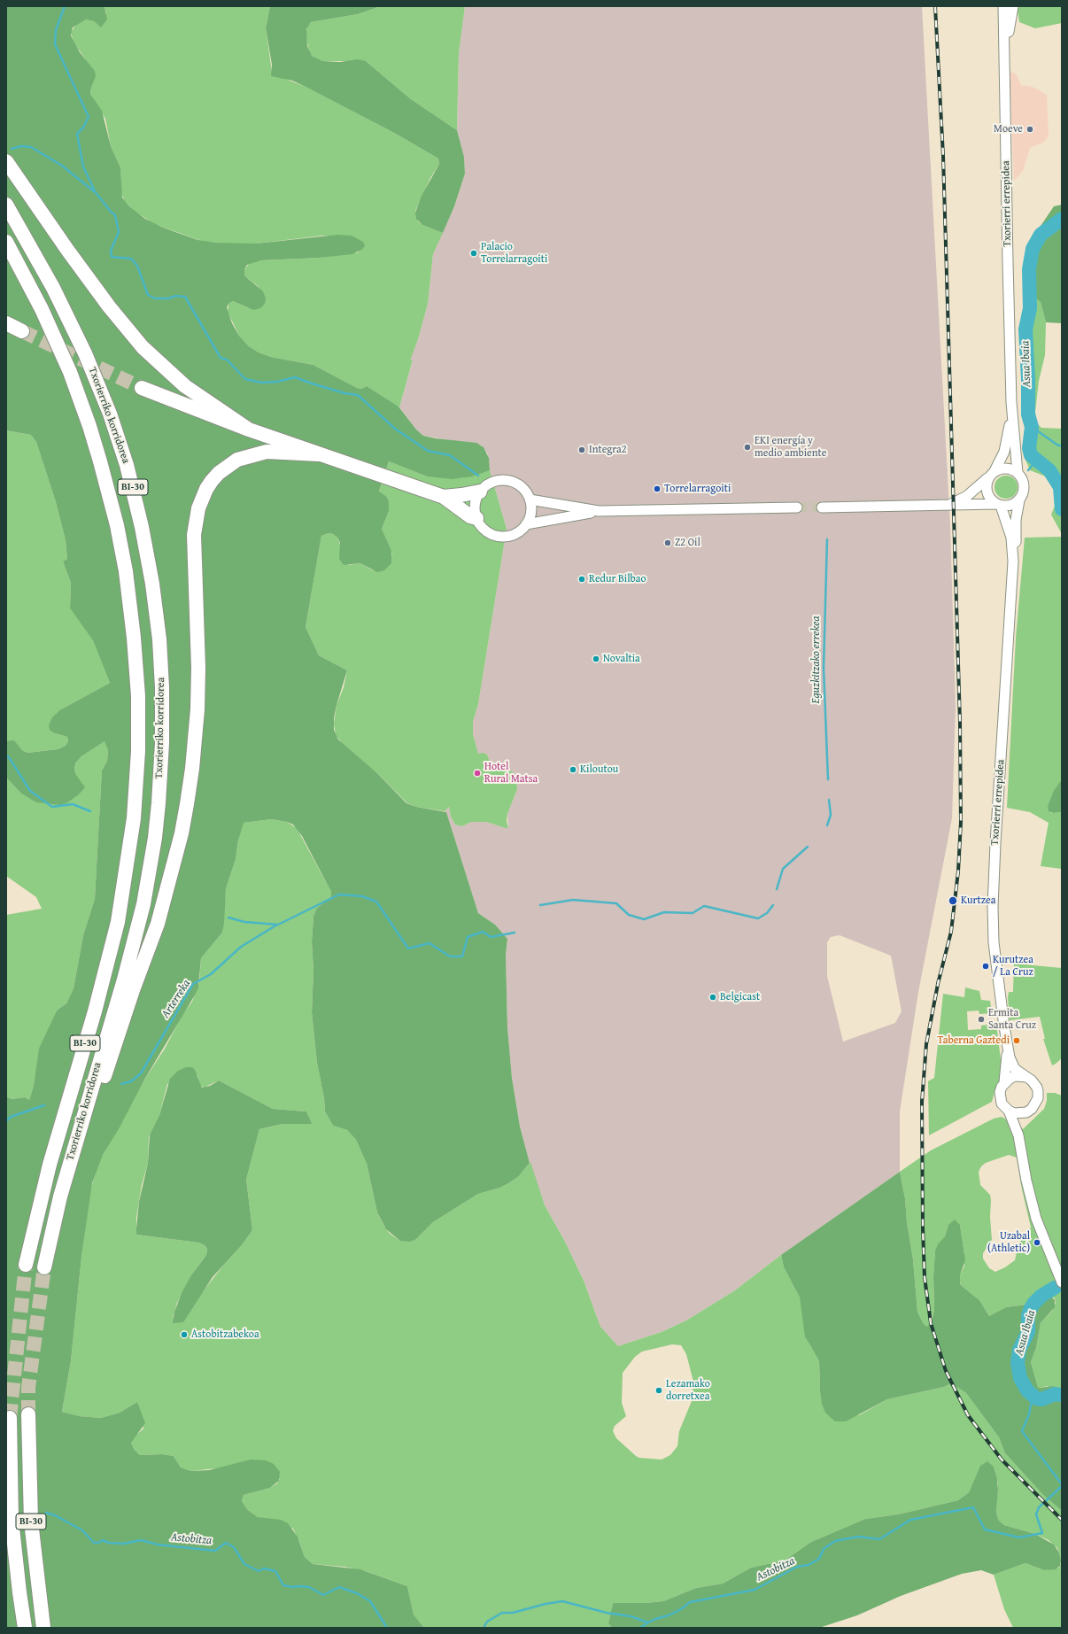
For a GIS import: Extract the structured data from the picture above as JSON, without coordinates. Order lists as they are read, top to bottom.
{
  "streets": {
    "highway": ["Txorierriko korridorea", "BI-30"],
    "street": ["Txorierri errepidea"]
  },
  "water": [
    "Asua Ibaia",
    "Eguzkitzako errekea",
    "Arterreka",
    "Astobitza"
  ],
  "places": [
    "Moeve",
    "Palacio Torrelarragoiti",
    "EKI energía y medio ambiente",
    "Integra2",
    "Torrelarragoiti",
    "Z2 Oil",
    "Redur Bilbao",
    "Novaltia",
    "Kiloutou",
    "Hotel Rural Matsa",
    "Kurtzea",
    "Kurutzea / La Cruz",
    "Belgicast",
    "Ermita Santa Cruz",
    "Taberna Gaztedi",
    "Uzabal (Athletic)",
    "Astobitzabekoa",
    "Lezamako dorretxea"
  ]
}
